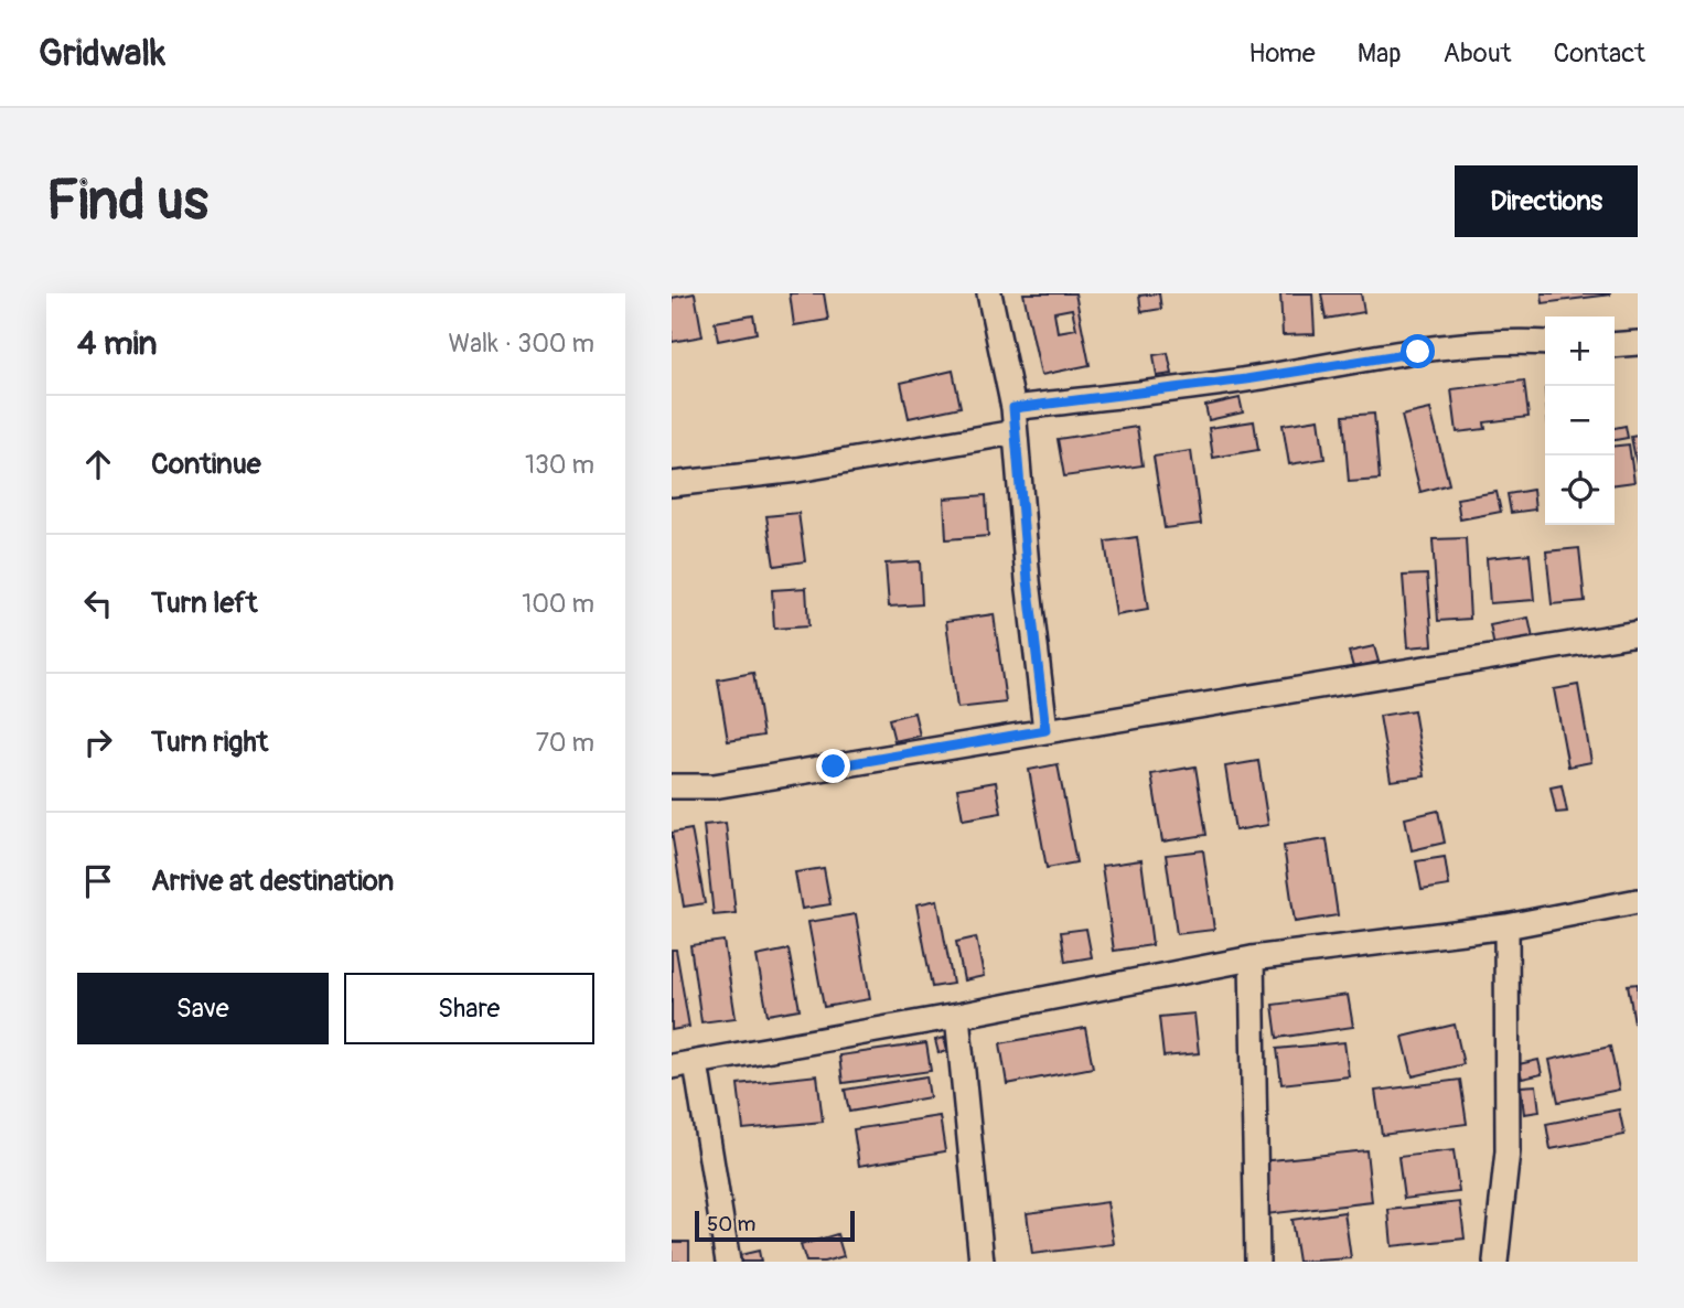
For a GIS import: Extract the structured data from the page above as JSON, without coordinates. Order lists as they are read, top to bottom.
{
  "scale_bar": "50 m",
  "page": {
    "header": "Gridwalk",
    "nav": [
      "Home",
      "Map",
      "About",
      "Contact"
    ],
    "buttons": [
      "Directions",
      ["Save", "Share"]
    ],
    "title": "Find us",
    "heading": ["4 min", "Walk · 300 m"],
    "map_buttons": ["+", "−"],
    "list": [
      ["Continue", "130 m"],
      ["Turn left", "100 m"],
      ["Turn right", "70 m"],
      "Arrive at destination"
    ],
    "scale": "50 m"
  }
}
